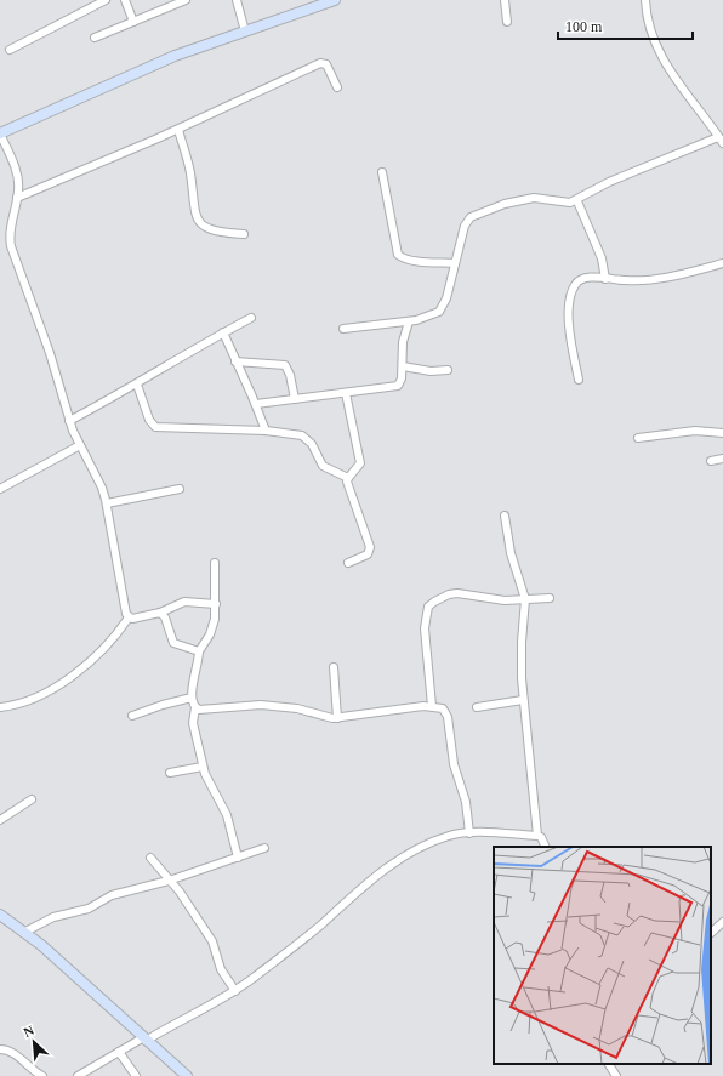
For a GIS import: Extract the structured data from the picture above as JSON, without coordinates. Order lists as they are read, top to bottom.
{
  "scale_bar": "100 m",
  "north": "top left"
}
